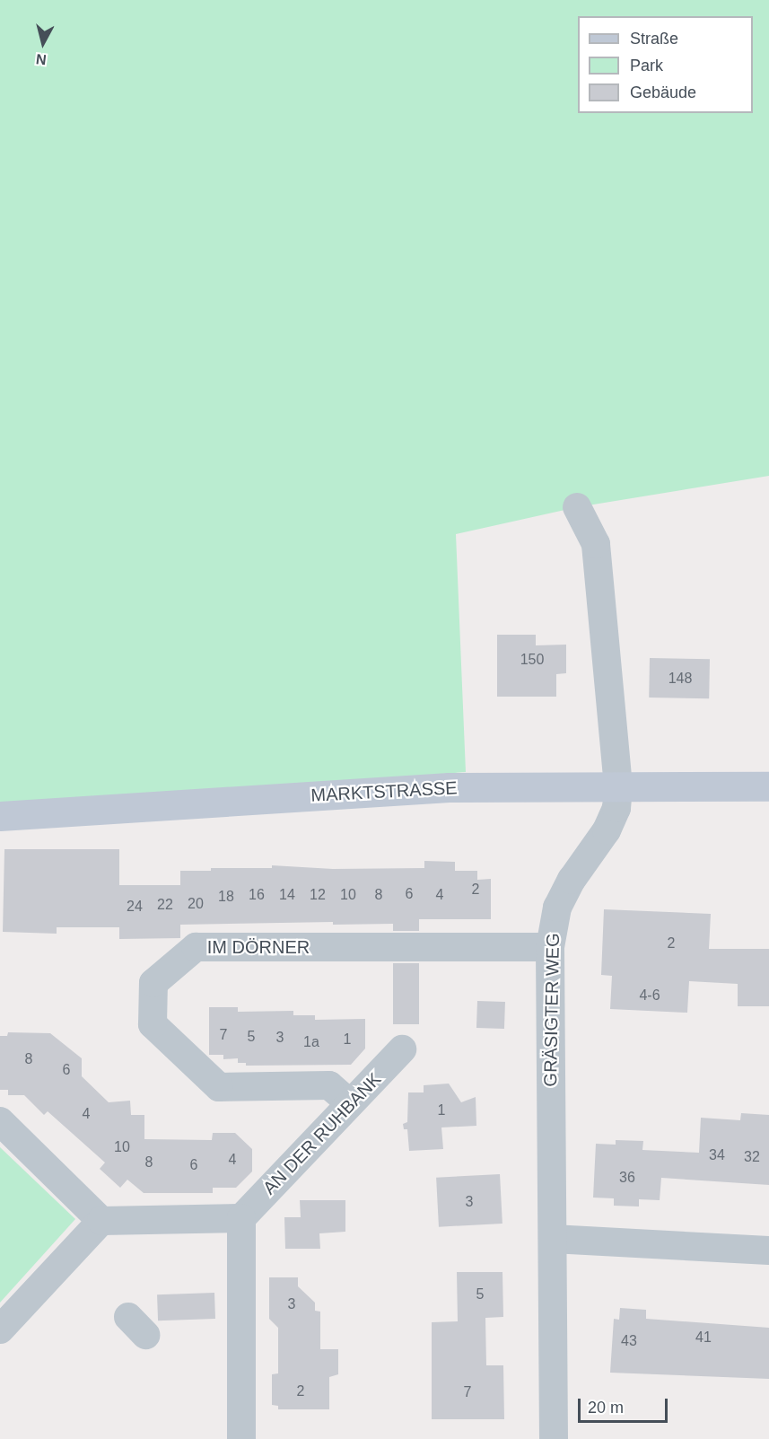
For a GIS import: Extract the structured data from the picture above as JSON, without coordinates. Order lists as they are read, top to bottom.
{
  "streets": {
    "street": [
      "MARKTSTRASSE",
      "IM DÖRNER",
      "GRÄSIGTER WEG",
      "AN DER RUHBANK"
    ]
  },
  "crossings": [
    ["MARKTSTRASSE", "GRÄSIGTER WEG"],
    ["IM DÖRNER", "GRÄSIGTER WEG"],
    ["IM DÖRNER", "AN DER RUHBANK"]
  ],
  "house_numbers": [
    "150",
    "148",
    "2",
    "6",
    "16",
    "14",
    "12",
    "10",
    "8",
    "4",
    "18",
    "20",
    "22",
    "24",
    "2",
    "4-6",
    "7",
    "5",
    "3",
    "1",
    "1a",
    "8",
    "6",
    "1",
    "4",
    "10",
    "34",
    "32",
    "4",
    "8",
    "6",
    "36",
    "3",
    "5",
    "3",
    "41",
    "43",
    "2",
    "7"
  ],
  "legend": ["Straße", "Park", "Gebäude"],
  "scale_bar": "20 m",
  "north": "bottom"
}
